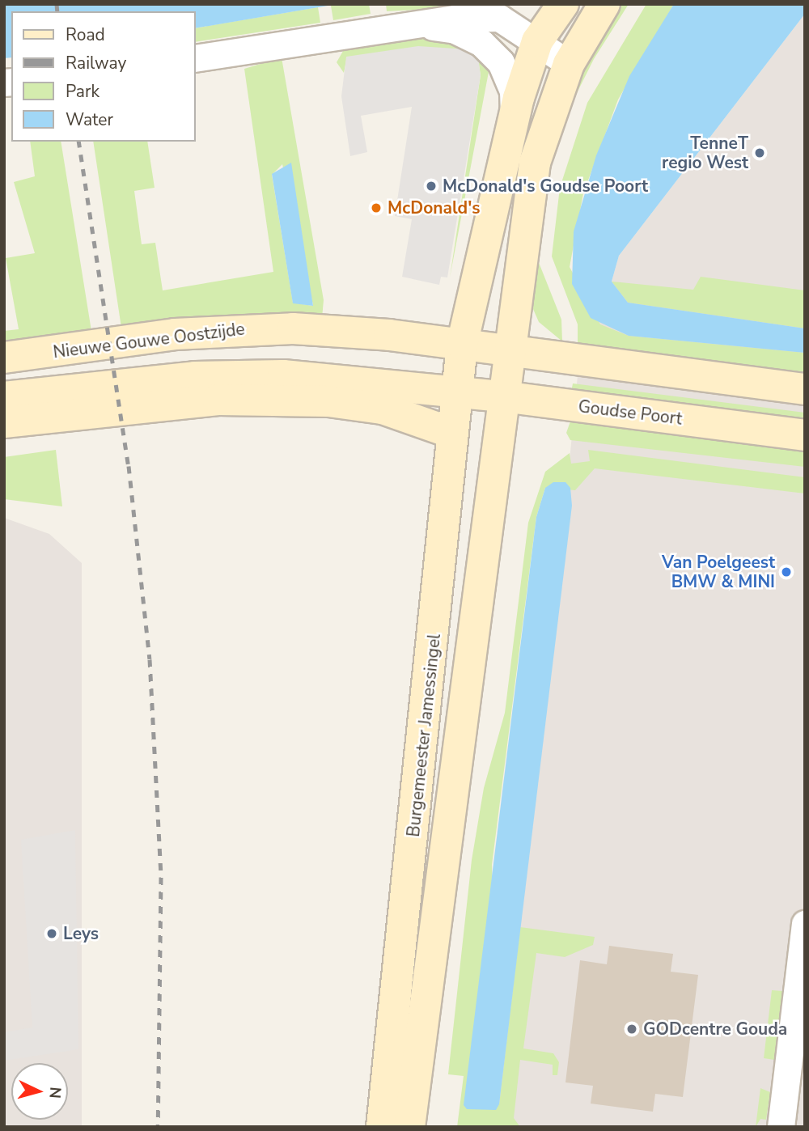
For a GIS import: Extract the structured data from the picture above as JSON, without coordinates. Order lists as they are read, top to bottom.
{
  "streets": {
    "main road": ["Nieuwe Gouwe Oostzijde", "Goudse Poort", "Burgemeester Jamessingel"]
  },
  "crossings": [
    ["Nieuwe Gouwe Oostzijde", "Burgemeester Jamessingel"],
    ["Goudse Poort", "Burgemeester Jamessingel"]
  ],
  "places": [
    "TenneT regio West",
    "McDonald's Goudse Poort",
    "McDonald's",
    "Van Poelgeest BMW & MINI",
    "Leys",
    "GODcentre Gouda"
  ],
  "legend": [
    "Road",
    "Railway",
    "Park",
    "Water"
  ],
  "north": "right"
}
